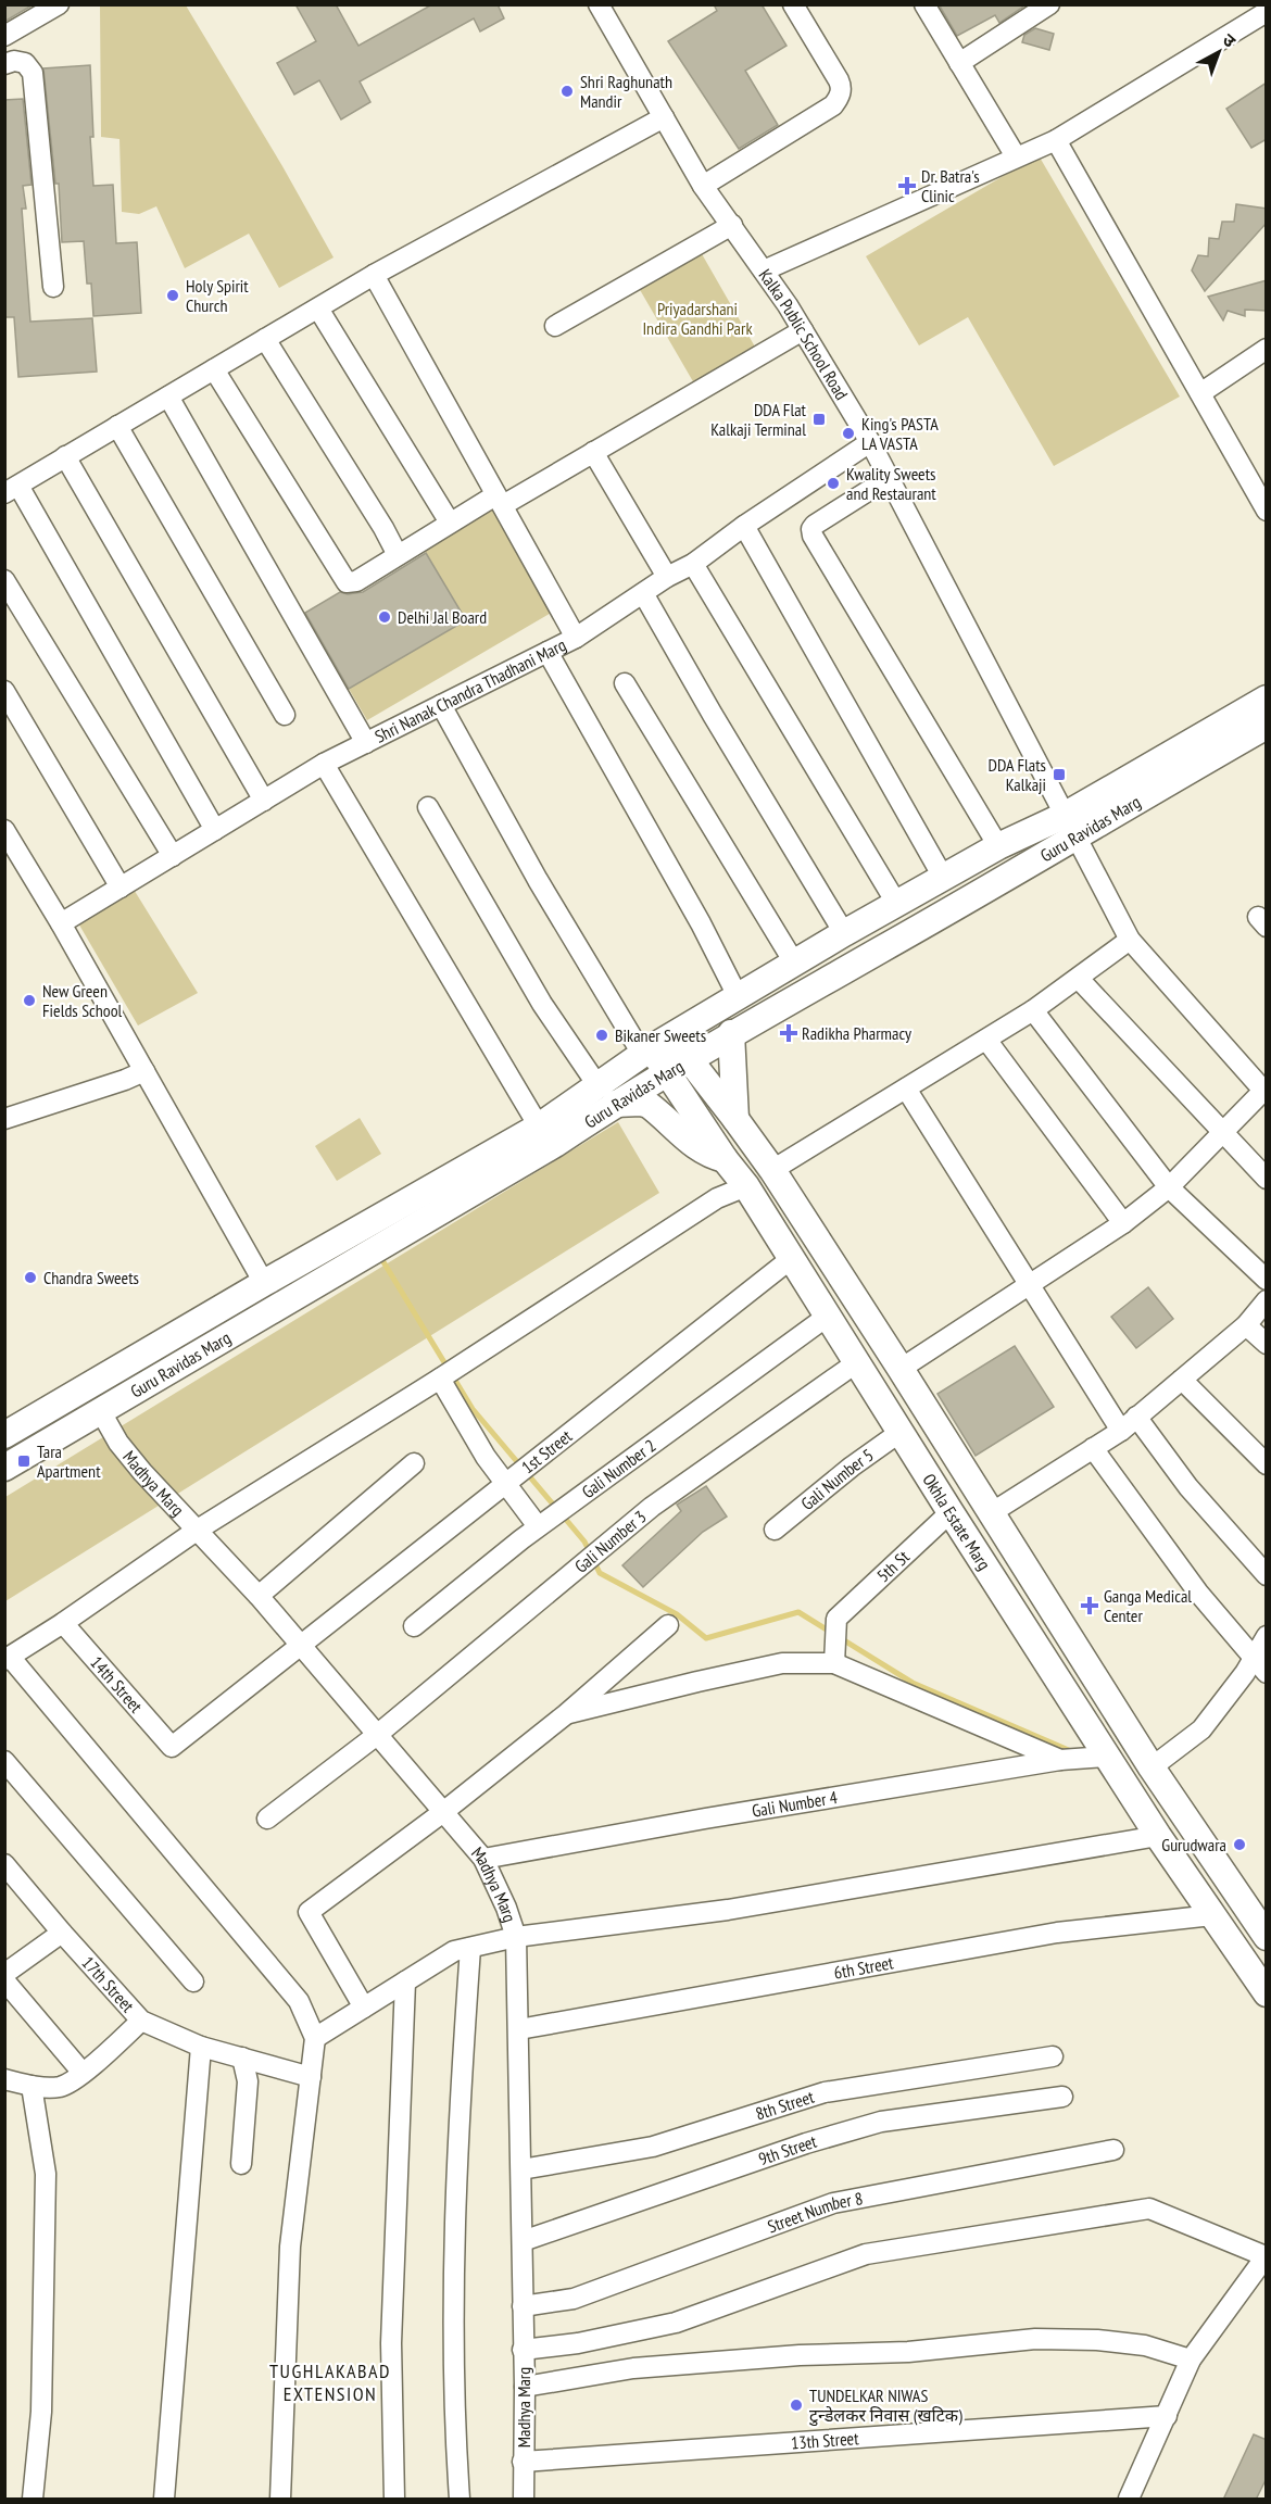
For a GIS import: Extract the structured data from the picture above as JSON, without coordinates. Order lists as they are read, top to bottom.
{
  "streets": {
    "main road": ["Guru Ravidas Marg", "Okhla Estate Marg"],
    "street": [
      "Kalka Public School Road",
      "Shri Nanak Chandra Thadhani Marg",
      "1st Street",
      "Gali Number 2",
      "Gali Number 5",
      "Madhya Marg",
      "Gali Number 3",
      "5th St",
      "14th Street",
      "Gali Number 4",
      "6th Street",
      "17th Street",
      "8th Street",
      "9th Street",
      "Street Number 8",
      "13th Street"
    ]
  },
  "crossings": [
    ["Kalka Public School Road", "Shri Nanak Chandra Thadhani Marg"],
    ["Kalka Public School Road", "Guru Ravidas Marg"],
    ["Guru Ravidas Marg", "Madhya Marg"],
    ["Guru Ravidas Marg", "Okhla Estate Marg"],
    ["1st Street", "Madhya Marg"],
    ["1st Street", "Okhla Estate Marg"],
    ["1st Street", "14th Street"],
    ["Gali Number 2", "Okhla Estate Marg"],
    ["Gali Number 5", "Okhla Estate Marg"],
    ["Madhya Marg", "Gali Number 3"],
    ["Madhya Marg", "Gali Number 4"],
    ["Madhya Marg", "6th Street"],
    ["Madhya Marg", "8th Street"],
    ["Madhya Marg", "9th Street"],
    ["Madhya Marg", "Street Number 8"],
    ["Madhya Marg", "13th Street"],
    ["Okhla Estate Marg", "Gali Number 3"],
    ["Okhla Estate Marg", "5th St"],
    ["Okhla Estate Marg", "Gali Number 4"],
    ["Okhla Estate Marg", "6th Street"]
  ],
  "districts": ["TUGHLAKABAD EXTENSION"],
  "parks": ["Priyadarshani Indira Gandhi Park"],
  "places": {
    "other": [
      "Shri Raghunath Mandir",
      "Holy Spirit Church",
      "King's PASTA LA VASTA",
      "Kwality Sweets and Restaurant",
      "Delhi Jal Board",
      "New Green Fields School",
      "Bikaner Sweets",
      "Chandra Sweets",
      "Gurudwara",
      "TUNDELKAR NIWAS टुन्डेलकर निवास (खटिक)"
    ],
    "health": ["Dr. Batra's Clinic", "Radikha Pharmacy", "Ganga Medical Center"],
    "transit": ["DDA Flat Kalkaji Terminal", "DDA Flats Kalkaji", "Tara Apartment"]
  },
  "north": "top right"
}
